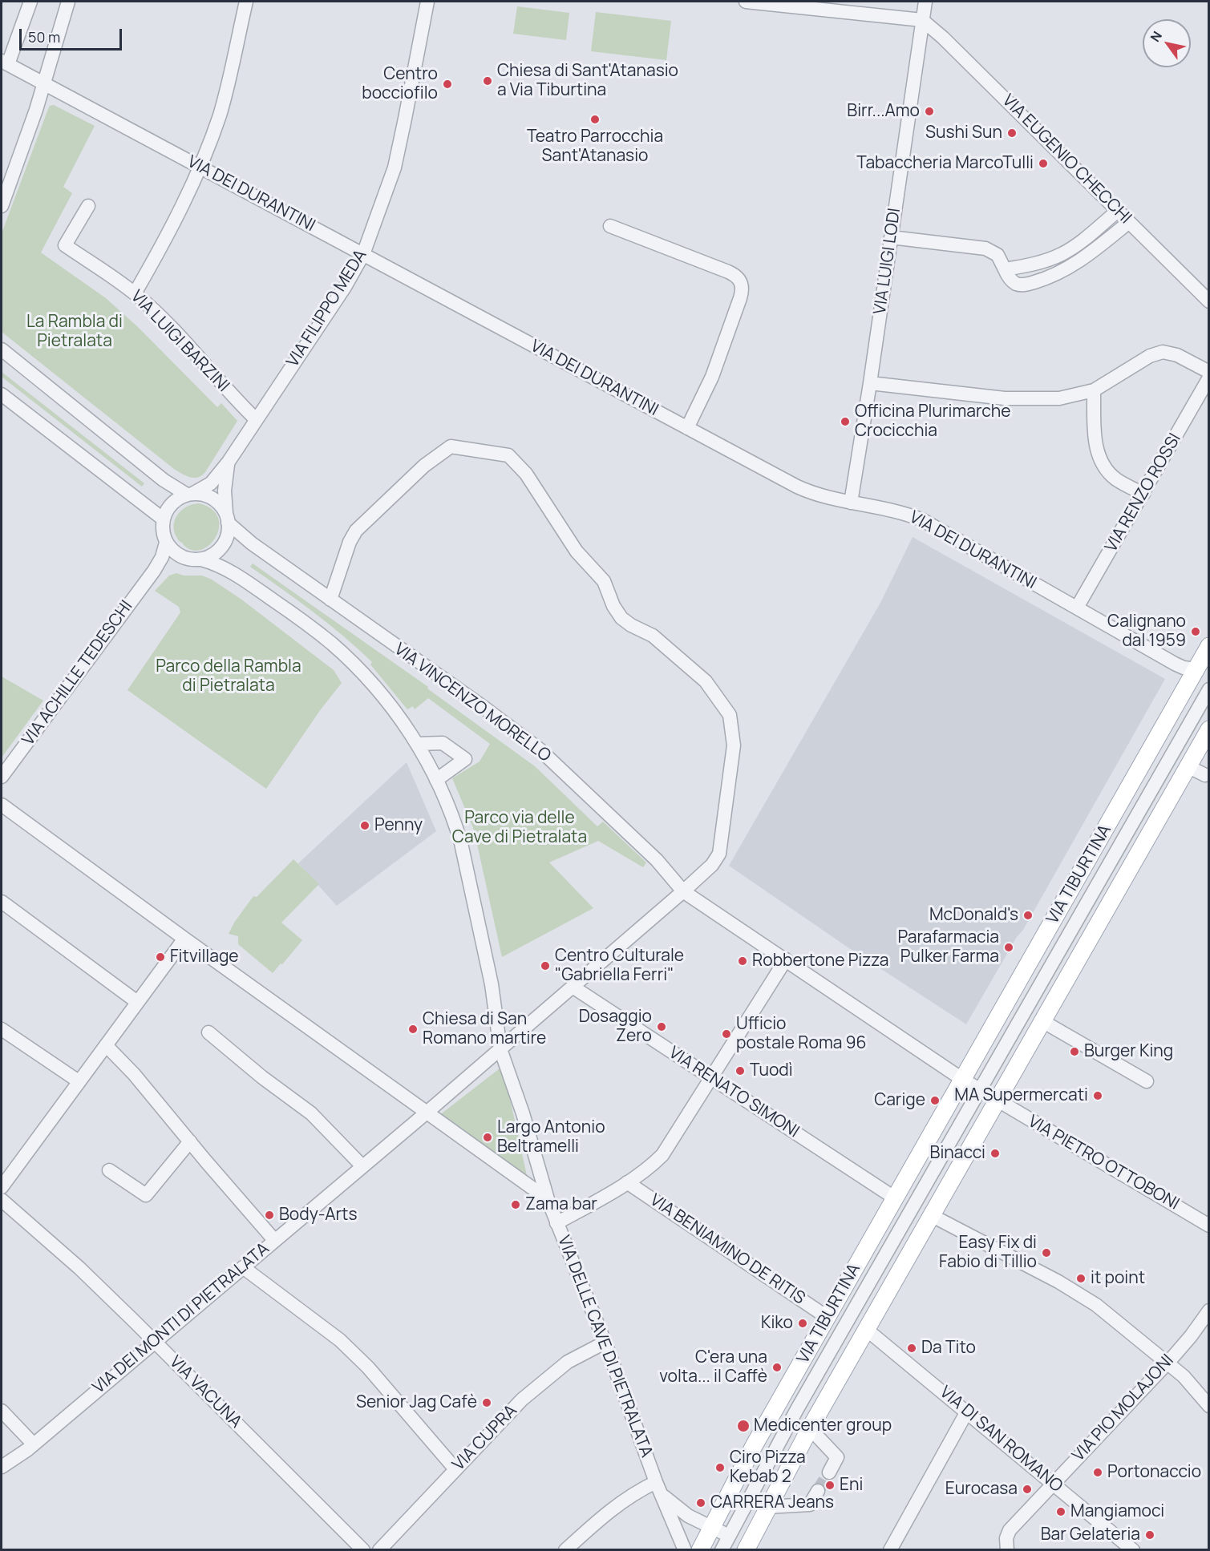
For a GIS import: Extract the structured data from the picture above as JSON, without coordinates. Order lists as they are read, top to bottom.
{
  "streets": {
    "main road": ["VIA TIBURTINA"],
    "street": [
      "VIA EUGENIO CHECCHI",
      "VIA DEI DURANTINI",
      "VIA LUIGI LODI",
      "VIA FILIPPO MEDA",
      "VIA LUIGI BARZINI",
      "VIA RENZO ROSSI",
      "VIA ACHILLE TEDESCHI",
      "VIA VINCENZO MORELLO",
      "VIA RENATO SIMONI",
      "VIA PIETRO OTTOBONI",
      "VIA BENIAMINO DE RITIS",
      "VIA DEI MONTI DI PIETRALATA",
      "VIA DELLE CAVE DI PIETRALATA",
      "VIA VACUNA",
      "VIA PIO MOLAJONI",
      "VIA CUPRA",
      "VIA DI SAN ROMANO"
    ]
  },
  "crossings": [
    ["VIA EUGENIO CHECCHI", "VIA LUIGI LODI"],
    ["VIA DEI DURANTINI", "VIA LUIGI LODI"],
    ["VIA DEI DURANTINI", "VIA FILIPPO MEDA"],
    ["VIA DEI DURANTINI", "VIA RENZO ROSSI"],
    ["VIA DEI DURANTINI", "VIA TIBURTINA"],
    ["VIA FILIPPO MEDA", "VIA LUIGI BARZINI"],
    ["VIA FILIPPO MEDA", "VIA ACHILLE TEDESCHI"],
    ["VIA FILIPPO MEDA", "VIA VINCENZO MORELLO"],
    ["VIA ACHILLE TEDESCHI", "VIA VINCENZO MORELLO"],
    ["VIA VINCENZO MORELLO", "VIA TIBURTINA"],
    ["VIA TIBURTINA", "VIA RENATO SIMONI"],
    ["VIA TIBURTINA", "VIA BENIAMINO DE RITIS"],
    ["VIA TIBURTINA", "VIA DELLE CAVE DI PIETRALATA"],
    ["VIA DEI MONTI DI PIETRALATA", "VIA VACUNA"],
    ["VIA DELLE CAVE DI PIETRALATA", "VIA CUPRA"],
    ["VIA PIO MOLAJONI", "VIA DI SAN ROMANO"]
  ],
  "parks": ["La Rambla di Pietralata", "Parco della Rambla di Pietralata", "Parco via delle Cave di Pietralata"],
  "places": [
    "Chiesa di Sant'Atanasio a Via Tiburtina",
    "Centro bocciofilo",
    "Birr...Amo",
    "Teatro Parrocchia Sant'Atanasio",
    "Sushi Sun",
    "Tabaccheria MarcoTulli",
    "Officina Plurimarche Crocicchia",
    "Calignano dal 1959",
    "Penny",
    "McDonald's",
    "Parafarmacia Pulker Farma",
    "Fitvillage",
    "Robbertone Pizza",
    "Centro Culturale \"Gabriella Ferri\"",
    "Dosaggio Zero",
    "Chiesa di San Romano martire",
    "Ufficio postale Roma 96",
    "Burger King",
    "Tuodì",
    "MA Supermercati",
    "Carige",
    "Largo Antonio Beltramelli",
    "Binacci",
    "Zama bar",
    "Body-Arts",
    "Easy Fix di Fabio di Tillio",
    "it point",
    "Kiko",
    "Da Tito",
    "C'era una volta... il Caffè",
    "Senior Jag Cafè",
    "Medicenter group",
    "Ciro Pizza Kebab 2",
    "Portonaccio",
    "Eni",
    "Eurocasa",
    "CARRERA Jeans",
    "Mangiamoci",
    "Bar Gelateria"
  ],
  "scale_bar": "50 m",
  "north": "top left"
}
